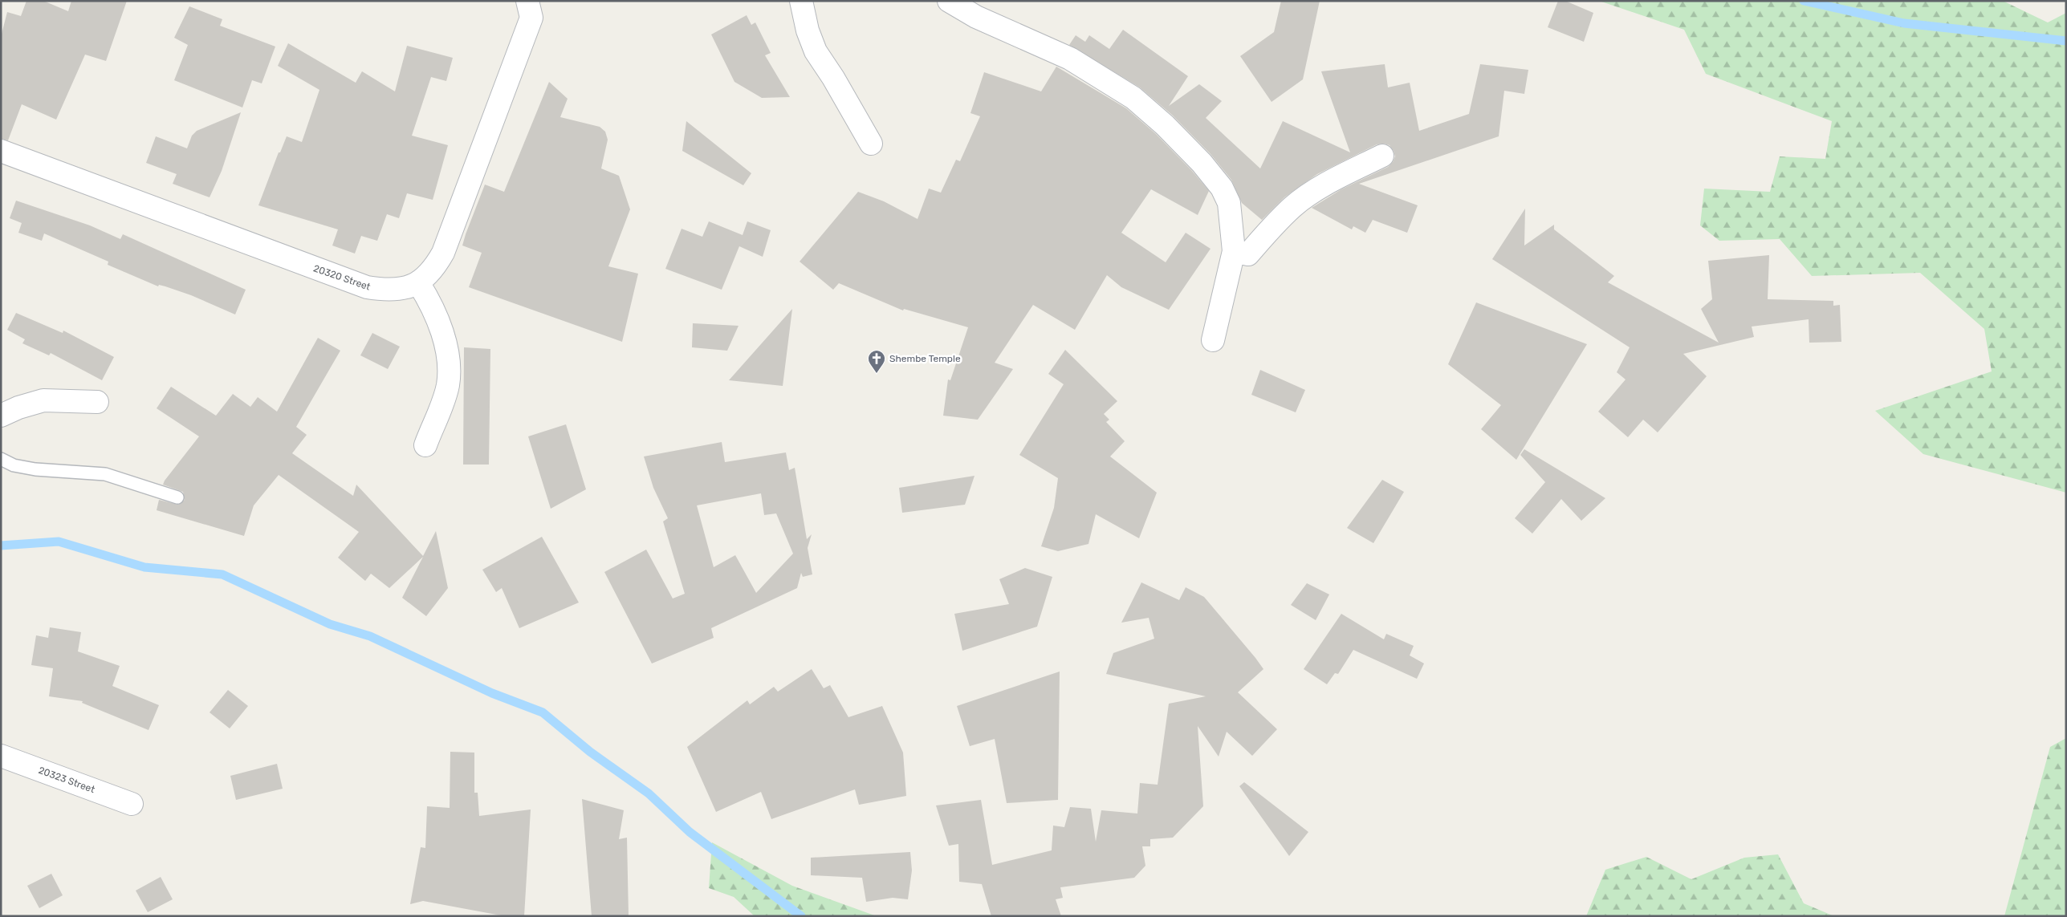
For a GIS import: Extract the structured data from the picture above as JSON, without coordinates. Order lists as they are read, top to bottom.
{
  "streets": {
    "street": ["20320 Street", "20323 Street"]
  },
  "places": {
    "church": ["Shembe Temple"]
  }
}
